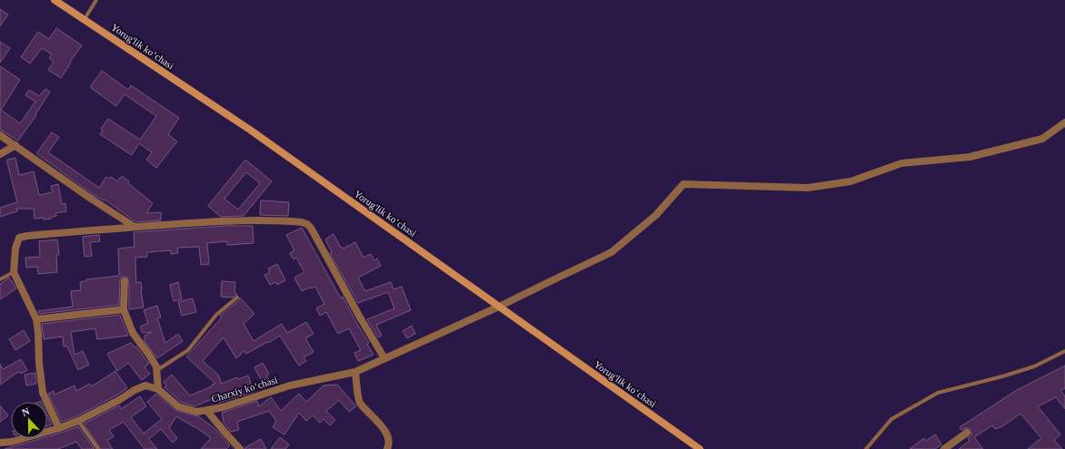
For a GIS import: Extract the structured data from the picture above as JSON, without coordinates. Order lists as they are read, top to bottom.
{
  "streets": {
    "main road": ["Yorug'lik koʻchasi"],
    "street": ["Charxiy koʻchasi"]
  },
  "crossings": [
    ["Yorug'lik koʻchasi", "Charxiy koʻchasi"]
  ],
  "north": "top"
}
